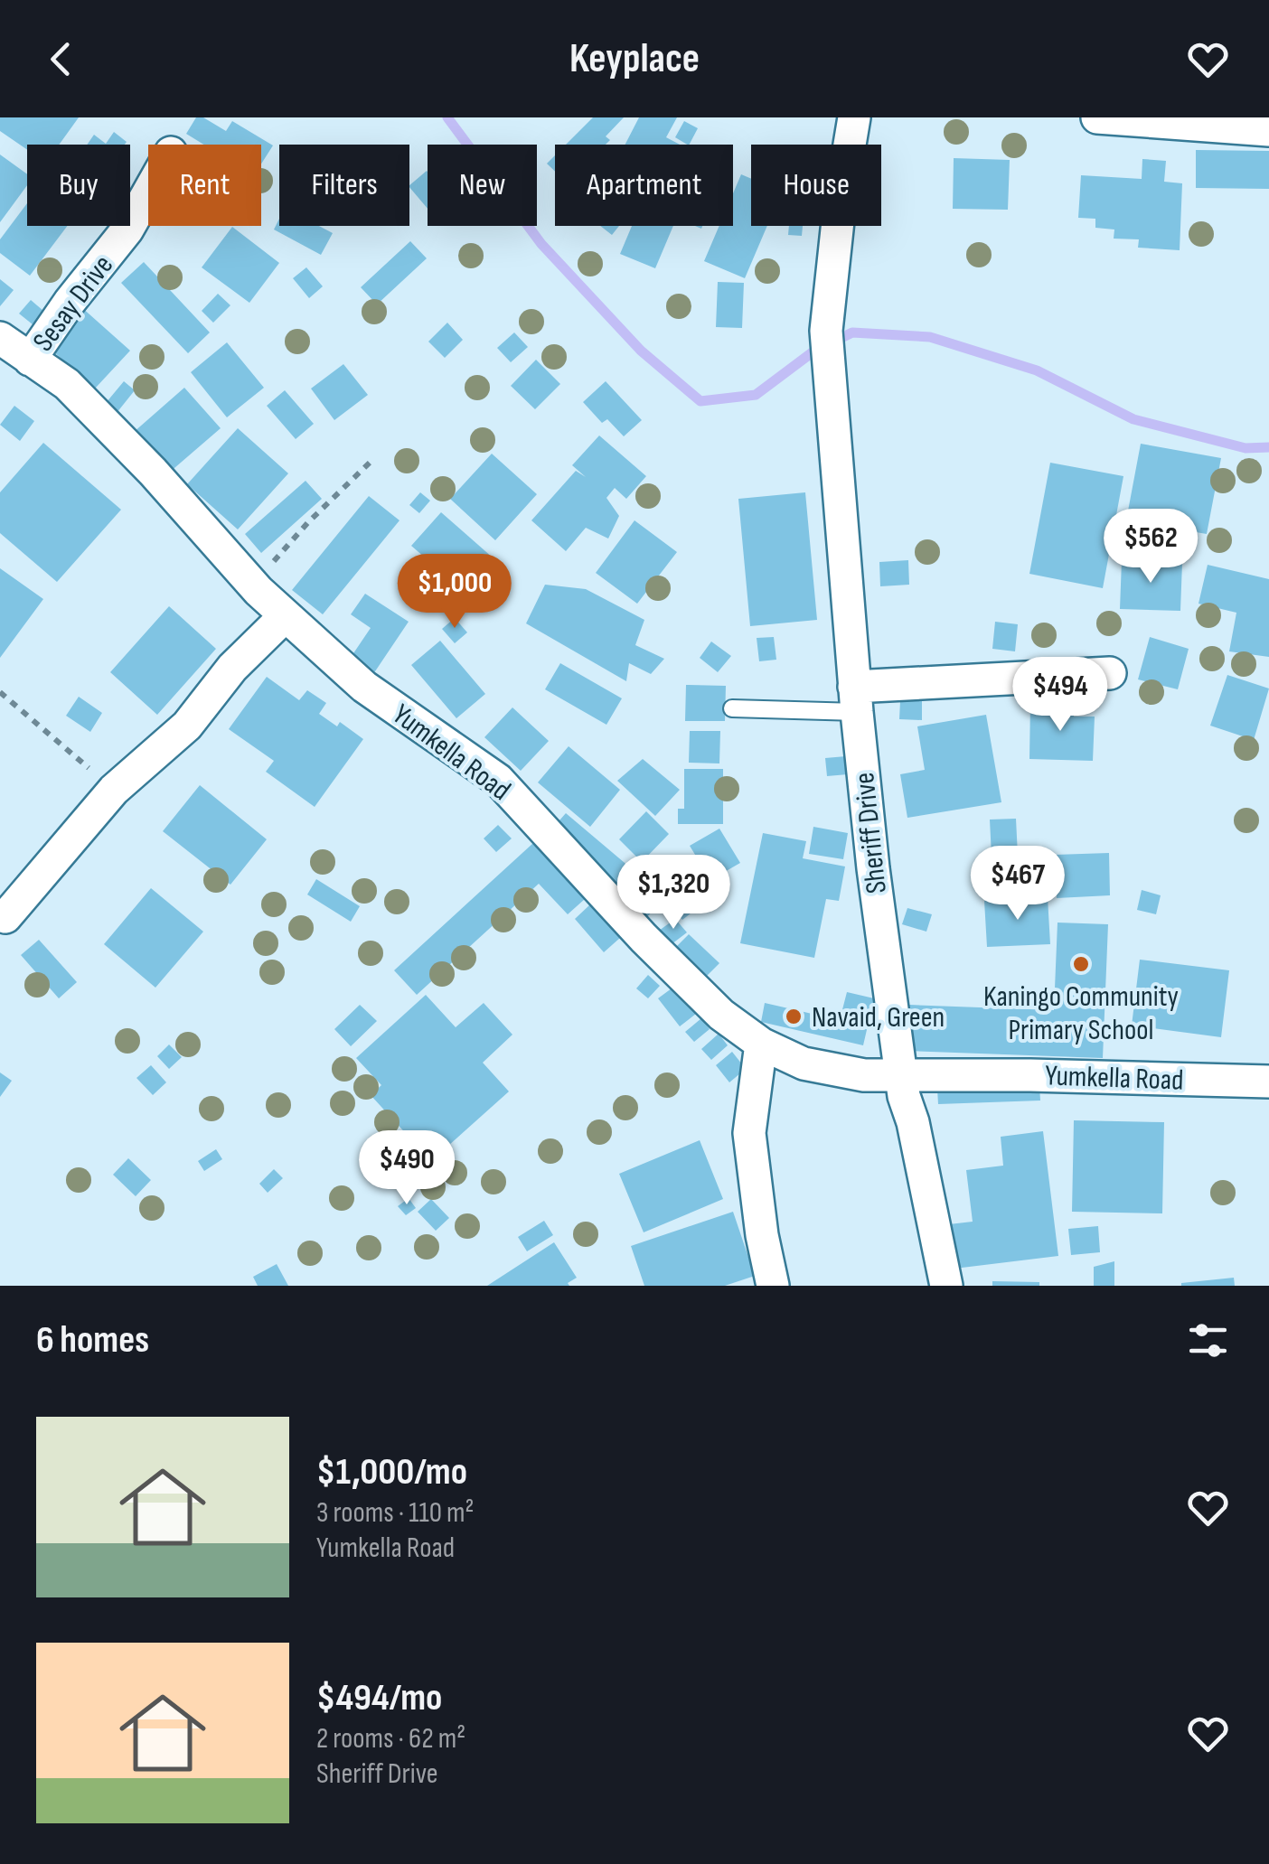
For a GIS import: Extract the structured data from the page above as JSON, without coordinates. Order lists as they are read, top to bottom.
{
  "streets": {
    "street": ["Sesay Drive", "Yumkella Road", "Sheriff Drive"]
  },
  "crossings": [
    ["Sesay Drive", "Yumkella Road"],
    ["Yumkella Road", "Sheriff Drive"]
  ],
  "places": ["Kaningo Community Primary School", "Navaid, Green"],
  "page": {
    "header": "Keyplace",
    "chip": [
      "Buy",
      "Rent",
      "Filters",
      "New",
      "Apartment",
      "House"
    ],
    "price": [
      "$562",
      "$1,000",
      "$494",
      "$467",
      "$1,320",
      "$490"
    ],
    "heading": "6 homes",
    "list": [
      {
        "name": "$1,000/mo",
        "note": "3 rooms · 110 m² · Yumkella Road"
      },
      {
        "name": "$494/mo",
        "note": "2 rooms · 62 m² · Sheriff Drive"
      }
    ]
  }
}
